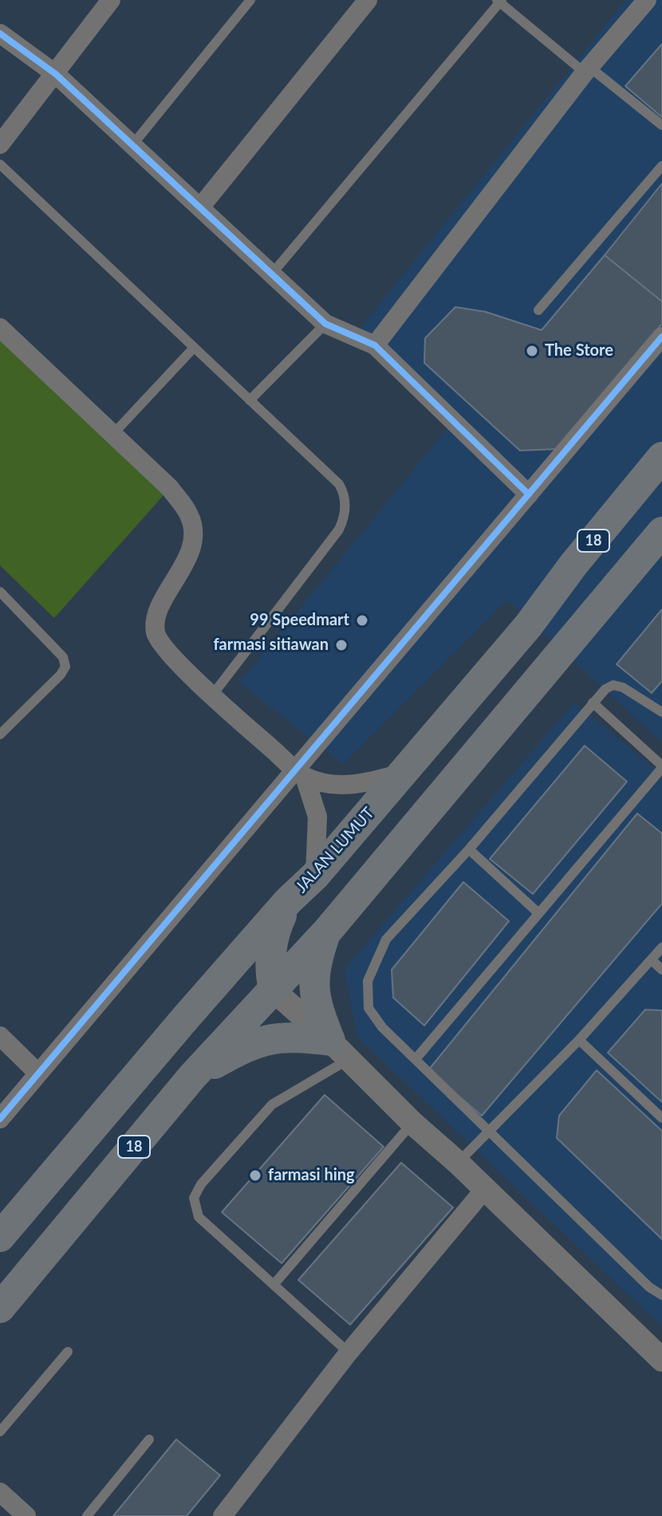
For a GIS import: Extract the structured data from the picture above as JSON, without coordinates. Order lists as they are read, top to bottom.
{
  "streets": {
    "main road": ["18", "JALAN LUMUT"]
  },
  "places": [
    "The Store",
    "99 Speedmart",
    "farmasi sitiawan",
    "farmasi hing"
  ]
}
